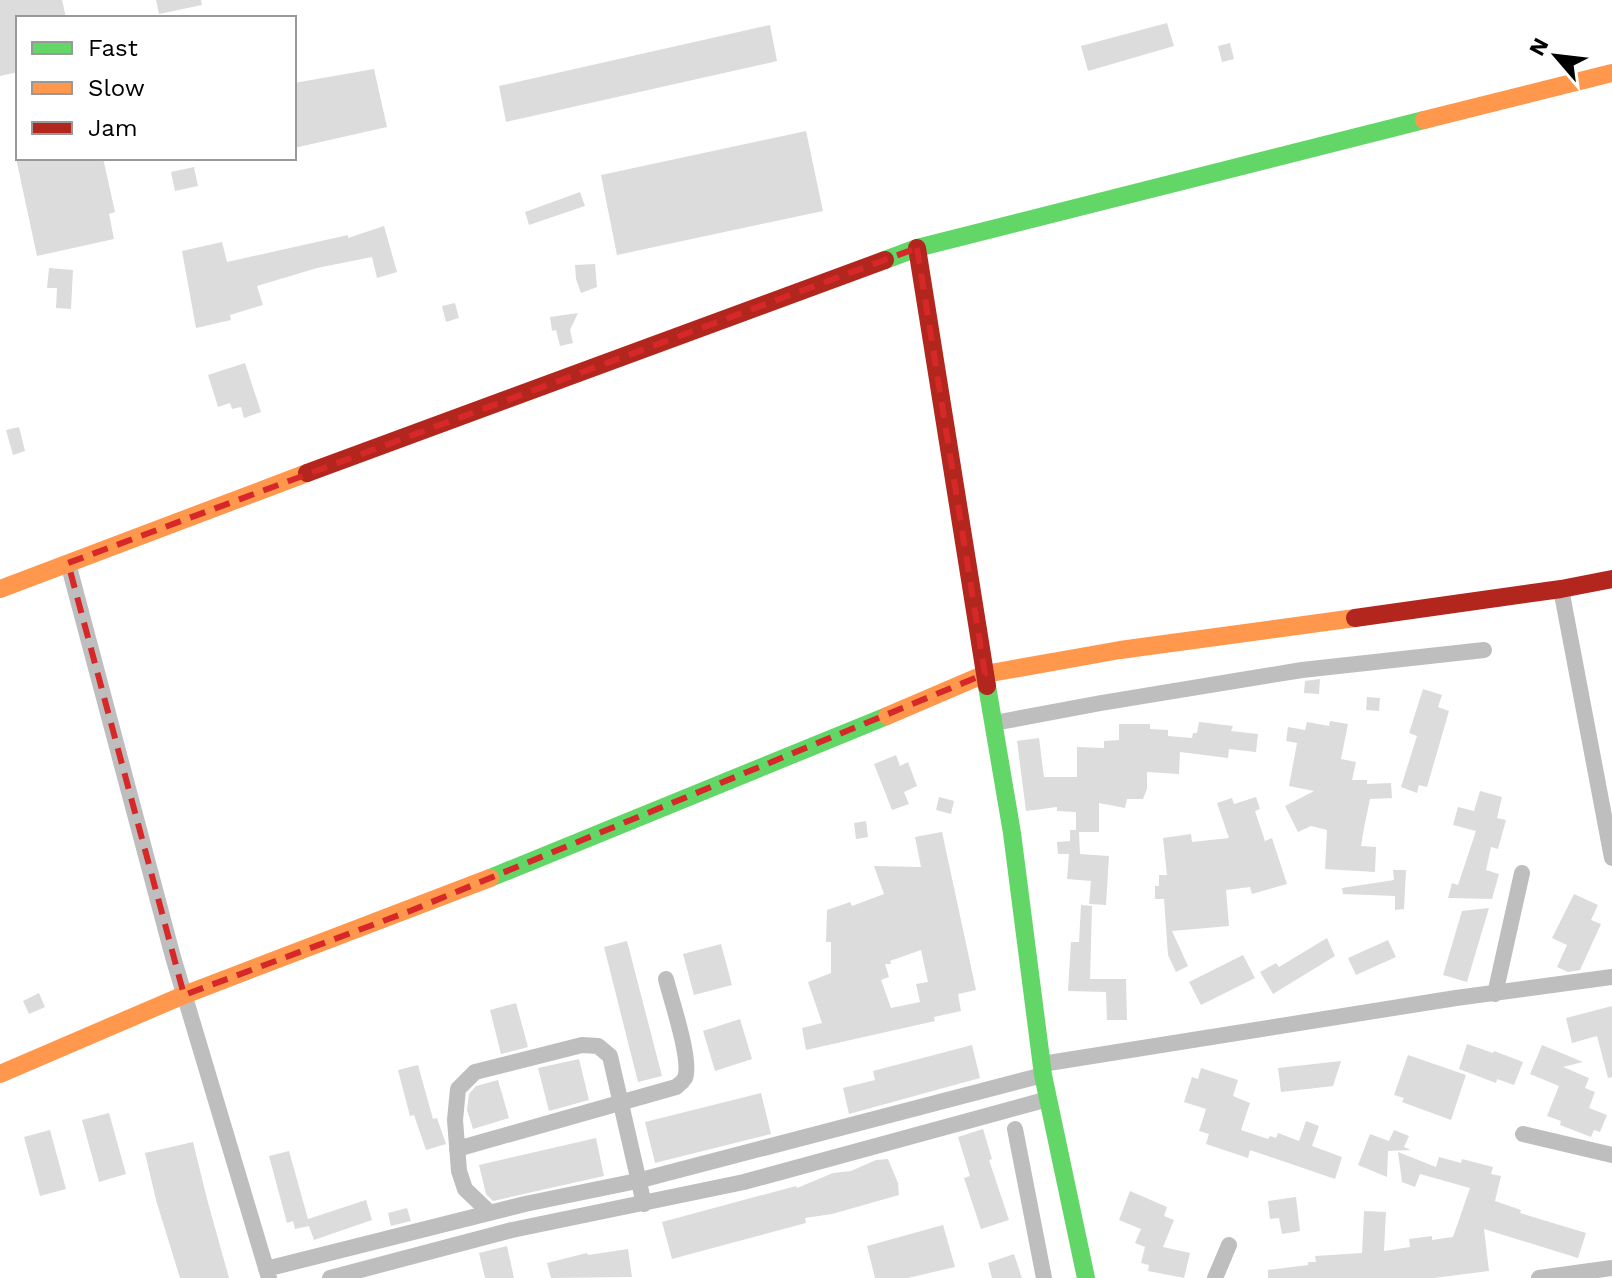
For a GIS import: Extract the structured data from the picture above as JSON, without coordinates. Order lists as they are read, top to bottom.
{
  "legend": ["Fast", "Slow", "Jam"],
  "north": "top left"
}
